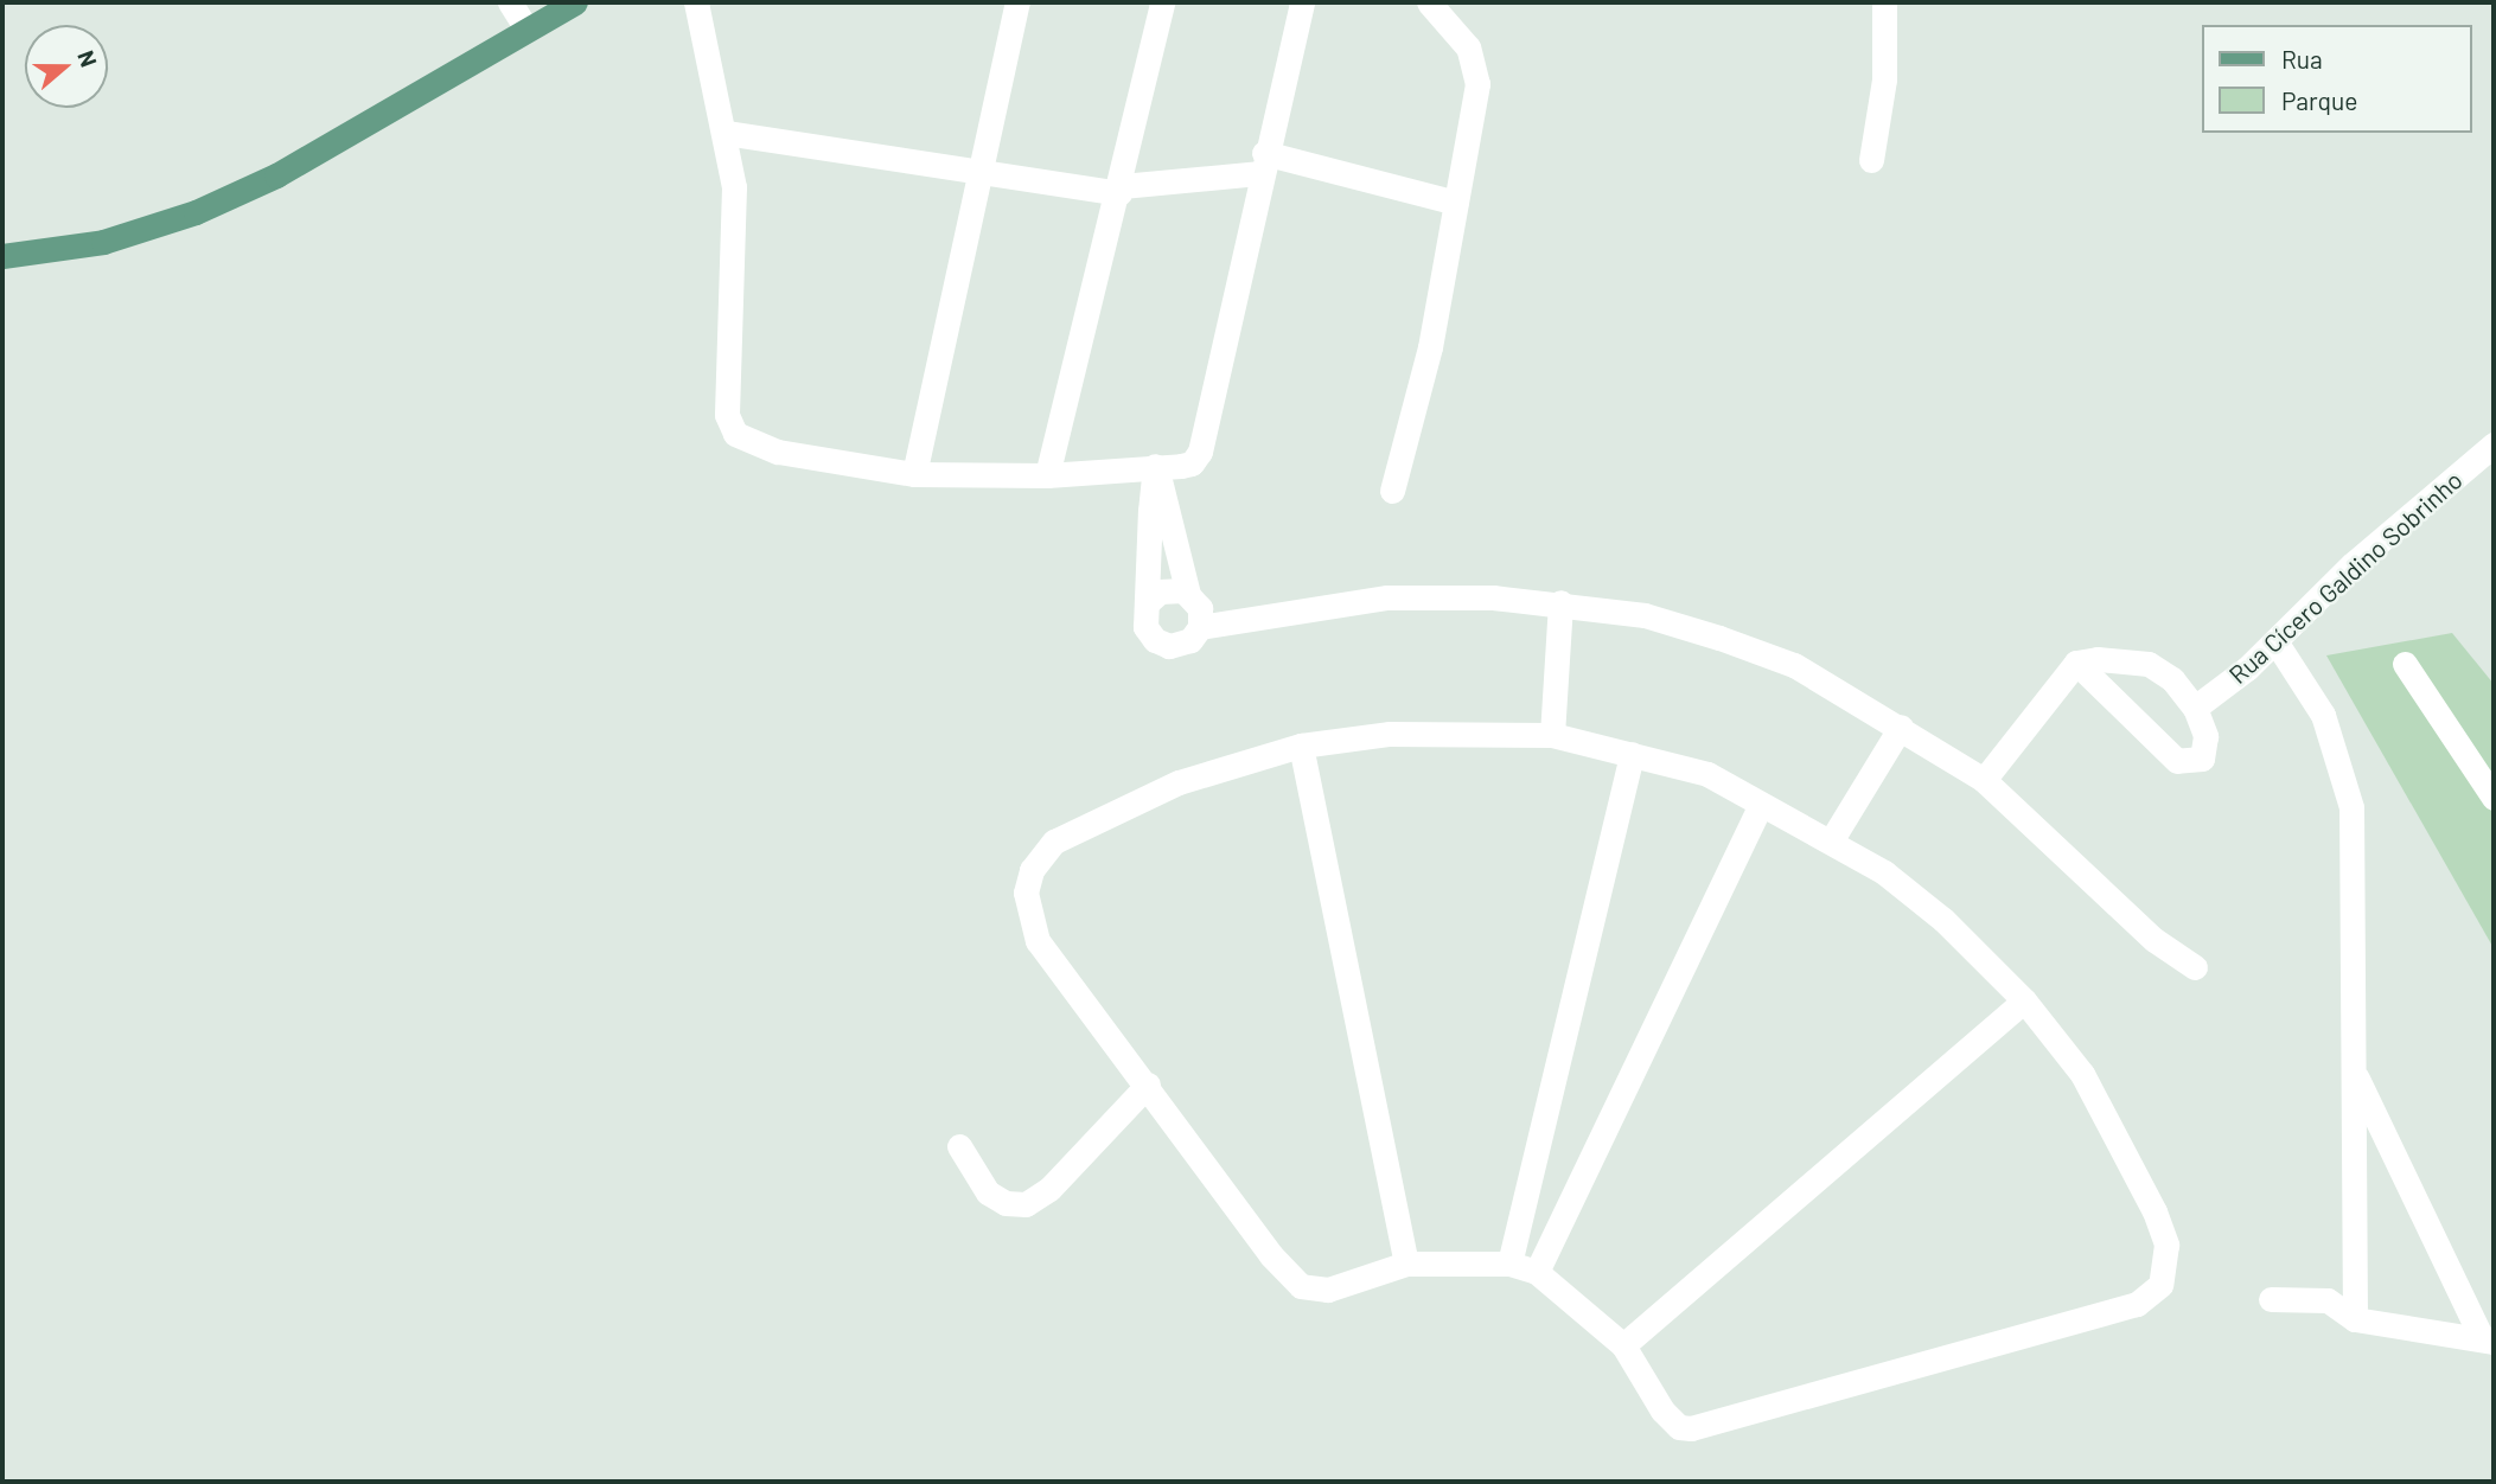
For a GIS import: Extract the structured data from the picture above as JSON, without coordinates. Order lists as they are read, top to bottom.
{
  "streets": {
    "street": ["Rua Cícero Galdino Sobrinho"]
  },
  "legend": ["Rua", "Parque"],
  "north": "right"
}
